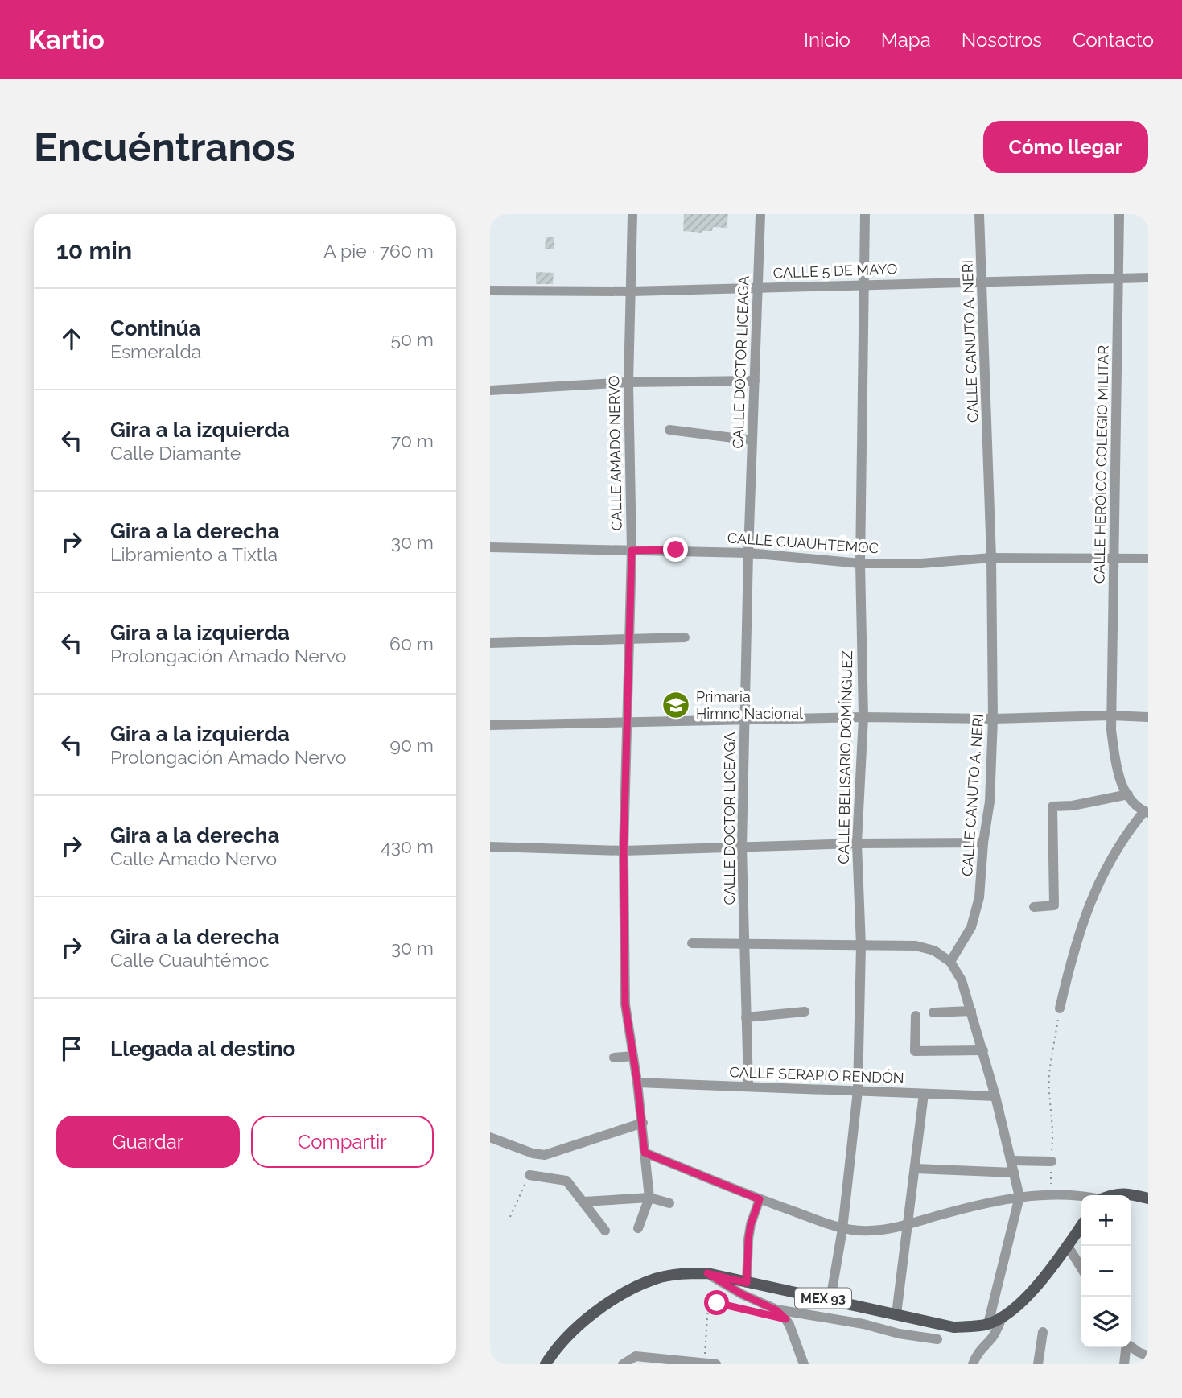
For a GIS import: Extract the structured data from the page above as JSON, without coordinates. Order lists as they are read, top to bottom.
{
  "streets": {
    "main road": ["MEX 93"],
    "street": [
      "CALLE 5 DE MAYO",
      "CALLE CANUTO A. NERI",
      "CALLE DOCTOR LICEAGA",
      "CALLE AMADO NERVO",
      "CALLE HERÓICO COLEGIO MILITAR",
      "CALLE CUAUHTÉMOC",
      "CALLE BELISARIO DOMÍNGUEZ",
      "CALLE SERAPIO RENDÓN"
    ]
  },
  "crossings": [
    ["CALLE 5 DE MAYO", "CALLE CANUTO A. NERI"],
    ["CALLE 5 DE MAYO", "CALLE DOCTOR LICEAGA"],
    ["CALLE 5 DE MAYO", "CALLE AMADO NERVO"],
    ["CALLE 5 DE MAYO", "CALLE HERÓICO COLEGIO MILITAR"],
    ["CALLE 5 DE MAYO", "CALLE BELISARIO DOMÍNGUEZ"],
    ["CALLE CANUTO A. NERI", "CALLE CUAUHTÉMOC"],
    ["CALLE DOCTOR LICEAGA", "CALLE CUAUHTÉMOC"],
    ["CALLE DOCTOR LICEAGA", "CALLE SERAPIO RENDÓN"],
    ["CALLE AMADO NERVO", "CALLE CUAUHTÉMOC"],
    ["CALLE AMADO NERVO", "CALLE SERAPIO RENDÓN"],
    ["CALLE HERÓICO COLEGIO MILITAR", "CALLE CUAUHTÉMOC"],
    ["CALLE CUAUHTÉMOC", "CALLE BELISARIO DOMÍNGUEZ"],
    ["CALLE BELISARIO DOMÍNGUEZ", "CALLE SERAPIO RENDÓN"],
    ["CALLE BELISARIO DOMÍNGUEZ", "MEX 93"]
  ],
  "places": {
    "school or university": ["Primaria Himno Nacional"]
  },
  "page": {
    "header": "Kartio",
    "nav": [
      "Inicio",
      "Mapa",
      "Nosotros",
      "Contacto"
    ],
    "buttons": [
      "Cómo llegar",
      ["Guardar", "Compartir"]
    ],
    "title": "Encuéntranos",
    "heading": ["10 min", "A pie · 760 m"],
    "list": [
      ["Continúa", "Esmeralda", "50 m"],
      ["Gira a la izquierda", "Calle Diamante", "70 m"],
      ["Gira a la derecha", "Libramiento a Tixtla", "30 m"],
      ["Gira a la izquierda", "Prolongación Amado Nervo", "60 m"],
      ["Gira a la izquierda", "Prolongación Amado Nervo", "90 m"],
      ["Gira a la derecha", "Calle Amado Nervo", "430 m"],
      ["Gira a la derecha", "Calle Cuauhtémoc", "30 m"],
      "Llegada al destino"
    ],
    "map_buttons": ["+", "−"]
  }
}
